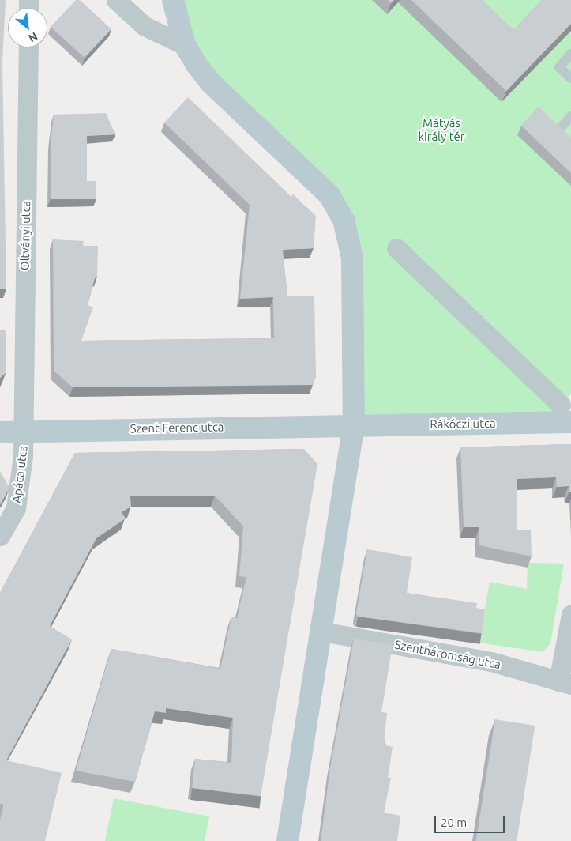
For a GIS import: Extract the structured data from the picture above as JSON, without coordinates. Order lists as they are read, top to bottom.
{
  "streets": {
    "street": [
      "Oltványi utca",
      "Rákóczi utca",
      "Szent Ferenc utca",
      "Apáca utca",
      "Szentháromság utca"
    ]
  },
  "crossings": [
    ["Oltványi utca", "Szent Ferenc utca"],
    ["Oltványi utca", "Apáca utca"],
    ["Rákóczi utca", "Szent Ferenc utca"],
    ["Szent Ferenc utca", "Apáca utca"]
  ],
  "parks": ["Mátyás király tér"],
  "scale_bar": "20 m",
  "north": "bottom right"
}
